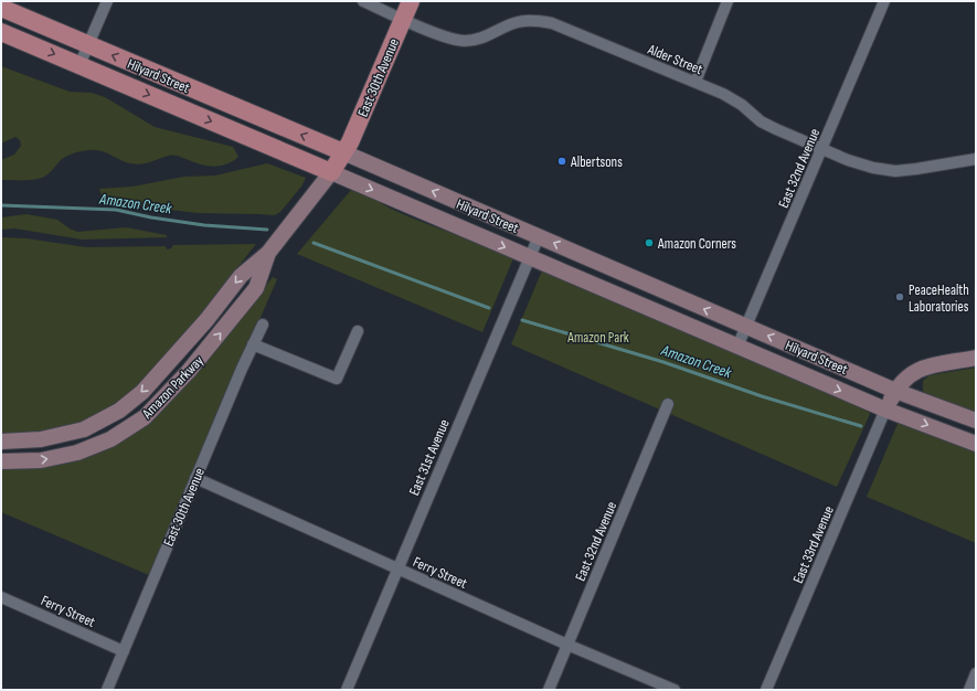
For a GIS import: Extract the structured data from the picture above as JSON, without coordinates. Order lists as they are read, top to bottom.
{
  "streets": {
    "main road": ["Hilyard Street", "East 30th Avenue", "Amazon Parkway"],
    "street": [
      "Alder Street",
      "East 32nd Avenue",
      "East 31st Avenue",
      "East 33rd Avenue",
      "Ferry Street"
    ]
  },
  "crossings": [
    ["Alder Street", "East 30th Avenue"],
    ["Alder Street", "East 32nd Avenue"],
    ["Hilyard Street", "East 30th Avenue"],
    ["Hilyard Street", "East 32nd Avenue"],
    ["Hilyard Street", "Amazon Parkway"],
    ["Hilyard Street", "East 31st Avenue"],
    ["Hilyard Street", "East 33rd Avenue"],
    ["East 30th Avenue", "Amazon Parkway"],
    ["East 30th Avenue", "Ferry Street"],
    ["East 32nd Avenue", "Ferry Street"],
    ["East 31st Avenue", "Ferry Street"]
  ],
  "water": ["Amazon Creek"],
  "parks": ["Amazon Park"],
  "places": ["Albertsons", "Amazon Corners", "PeaceHealth Laboratories"]
}
